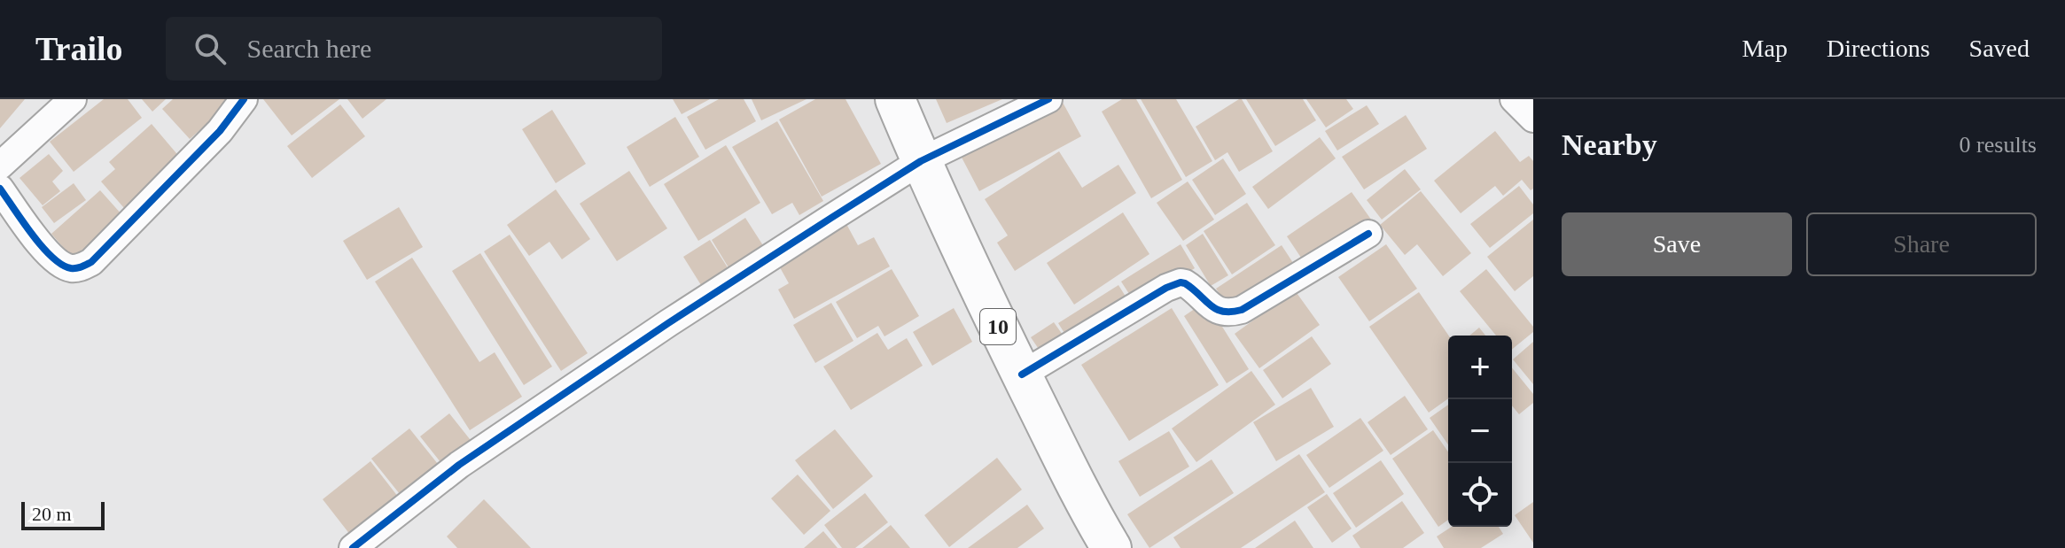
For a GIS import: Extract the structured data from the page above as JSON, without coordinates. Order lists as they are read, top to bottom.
{
  "streets": {
    "highway": ["10"]
  },
  "scale_bar": "20 m",
  "page": {
    "header": "Trailo",
    "search": "Search here",
    "nav": ["Map", "Directions", "Saved"],
    "heading": ["Nearby", "0 results"],
    "buttons": ["Save", "Share"],
    "map_buttons": ["+", "−"],
    "scale": "20 m"
  }
}
